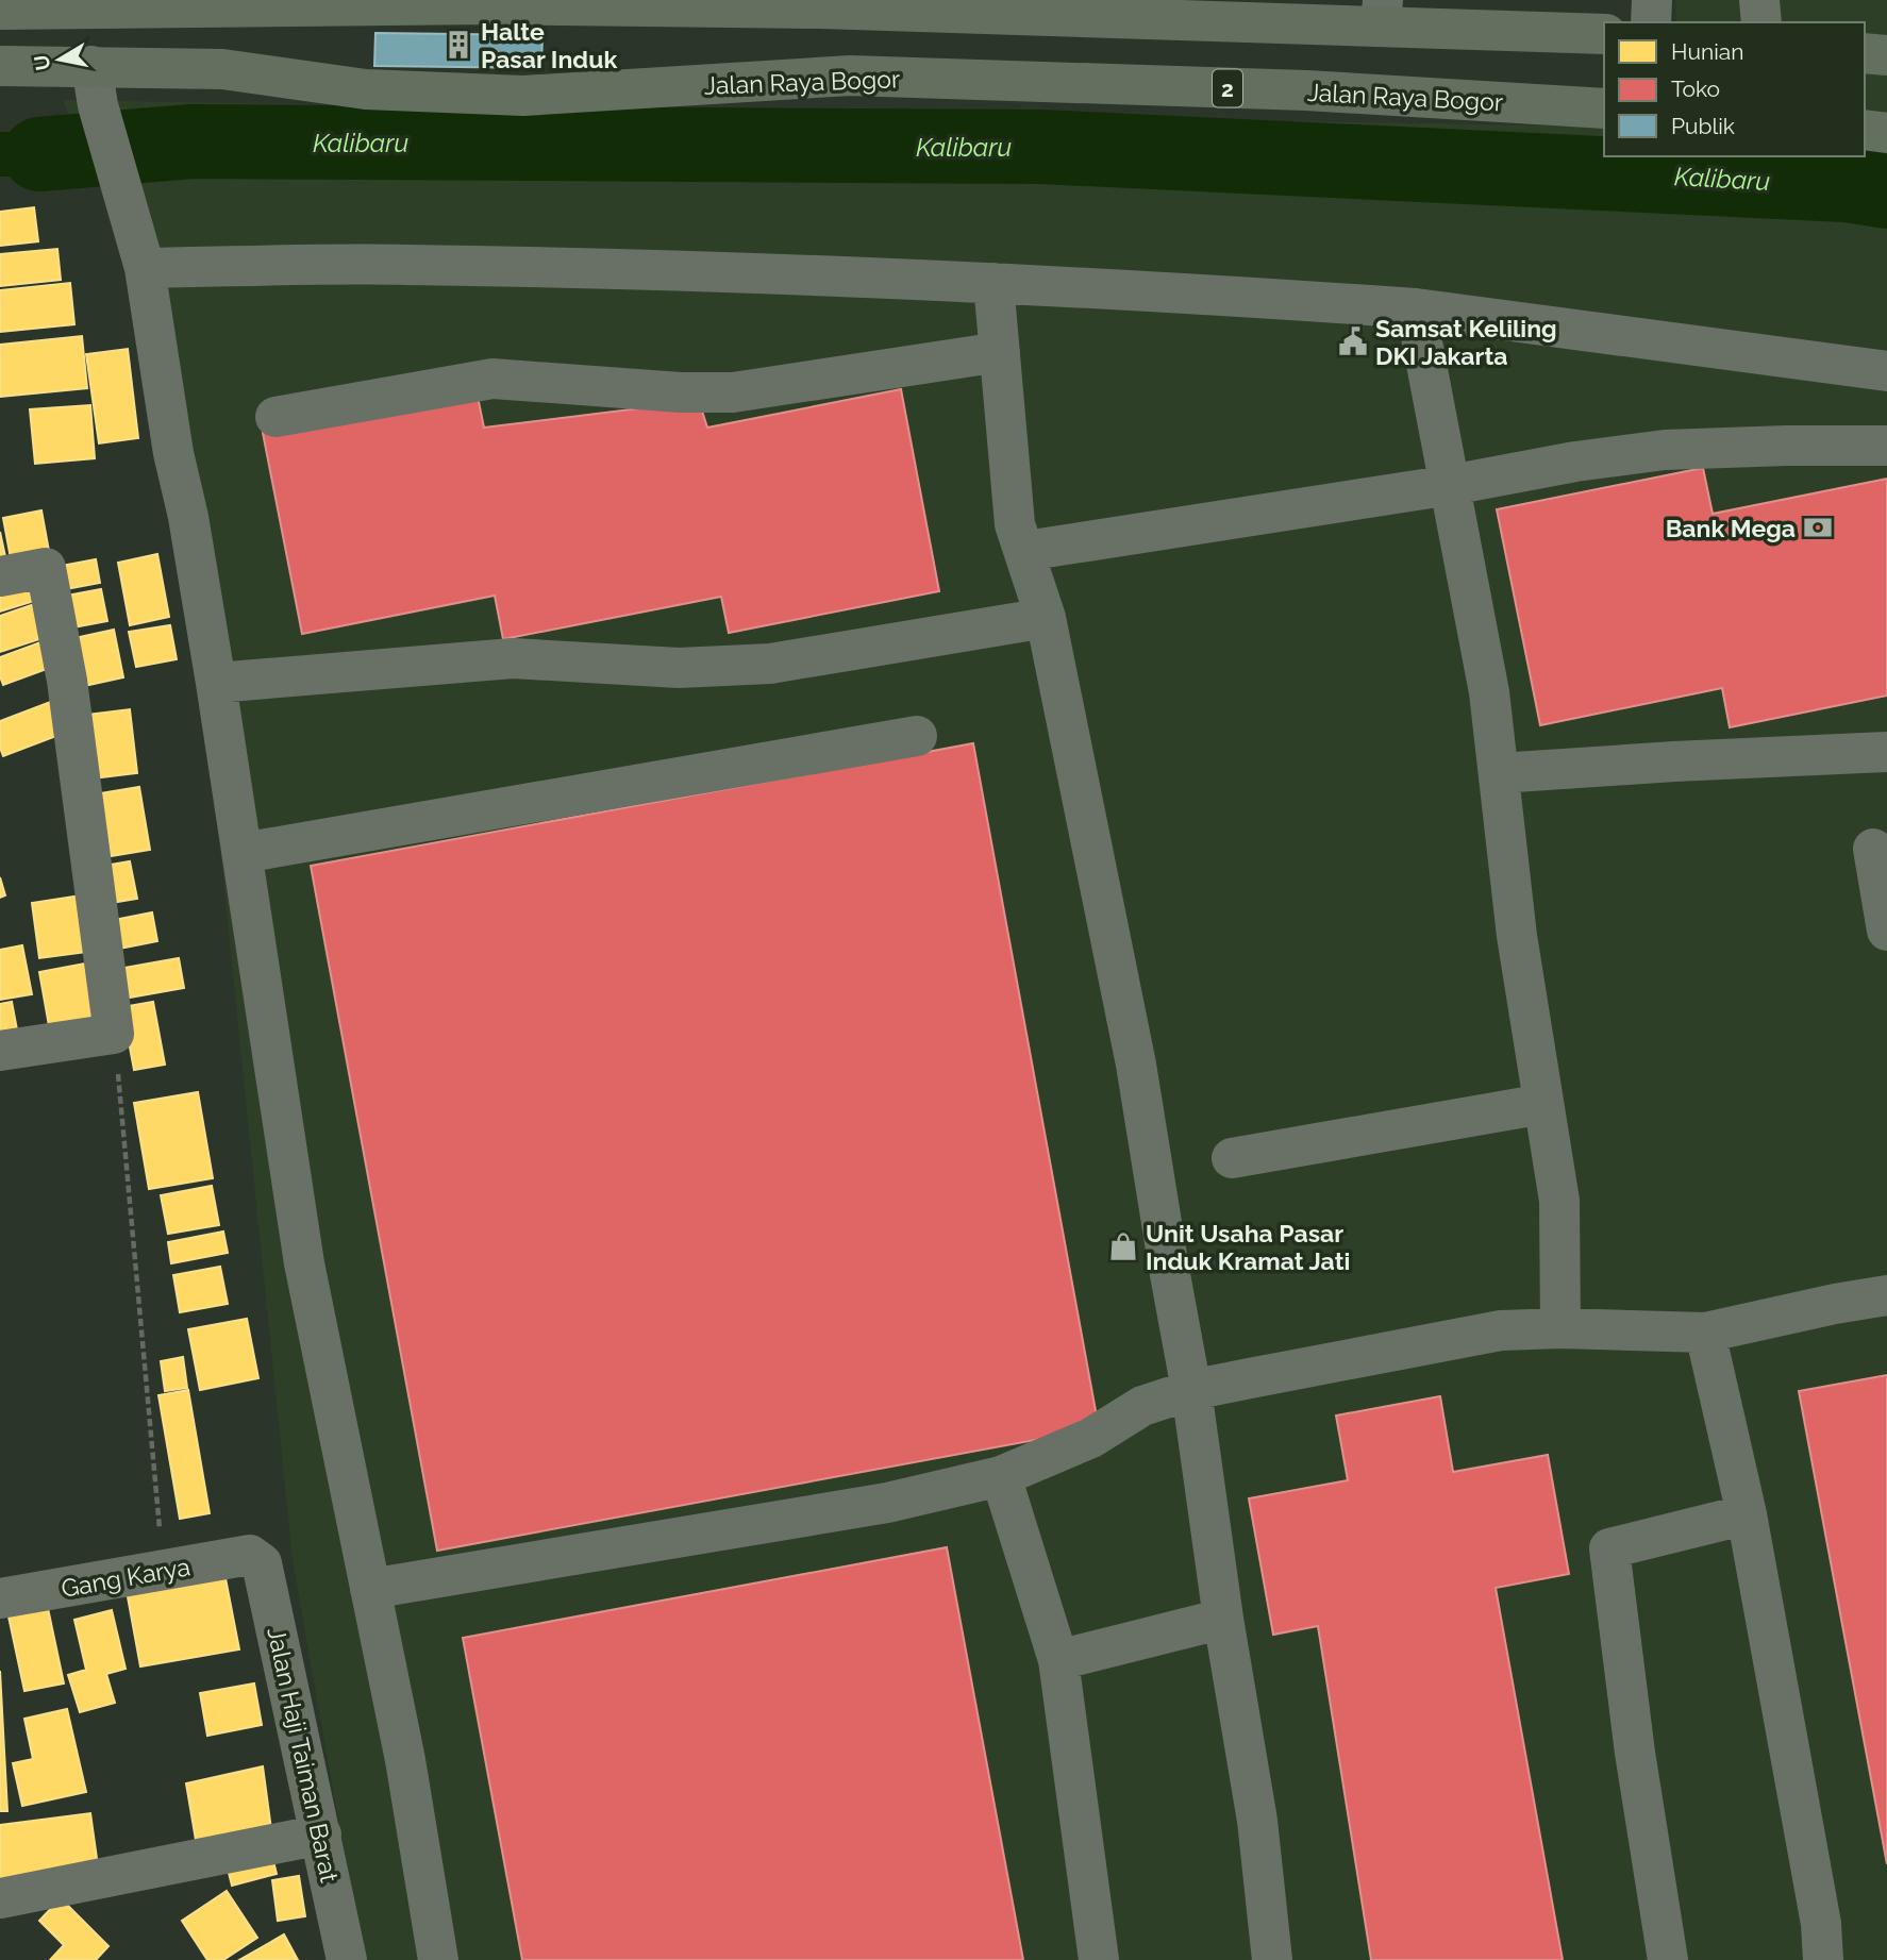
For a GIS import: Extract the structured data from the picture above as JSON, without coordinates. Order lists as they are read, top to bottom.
{
  "streets": {
    "highway": ["Jalan Raya Bogor", "2"],
    "street": ["Gang Karya", "Jalan Haji Taiman Barat"]
  },
  "crossings": [
    ["Gang Karya", "Jalan Haji Taiman Barat"]
  ],
  "water": ["Kalibaru"],
  "places": {
    "building": ["Halte Pasar Induk"],
    "public building": ["Samsat Keliling DKI Jakarta"],
    "bank": ["Bank Mega"],
    "shop": ["Unit Usaha Pasar Induk Kramat Jati"]
  },
  "legend": ["Hunian", "Toko", "Publik"],
  "north": "left"
}
